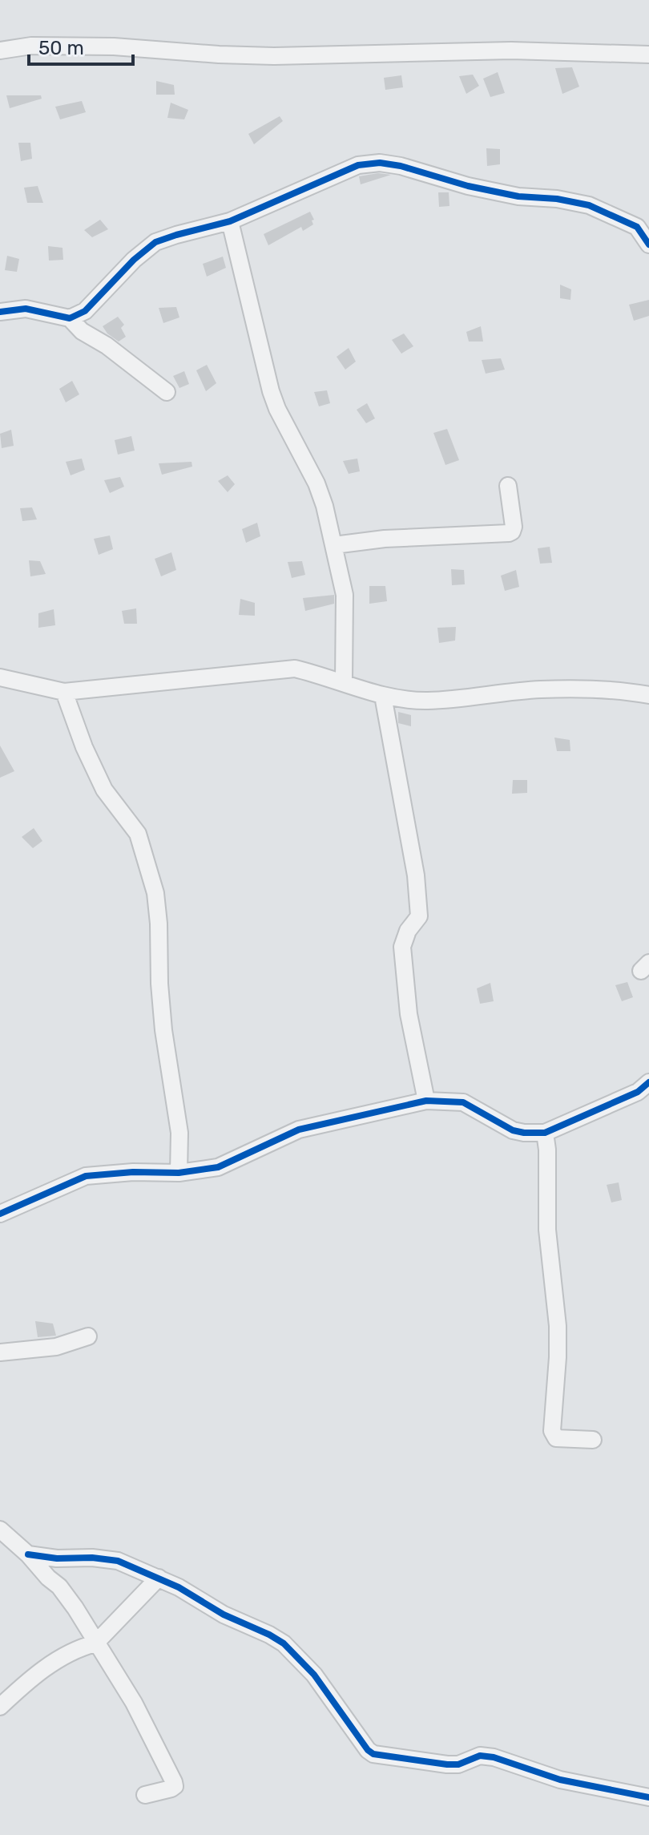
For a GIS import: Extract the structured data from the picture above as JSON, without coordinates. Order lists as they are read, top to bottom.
{
  "scale_bar": "50 m"
}
